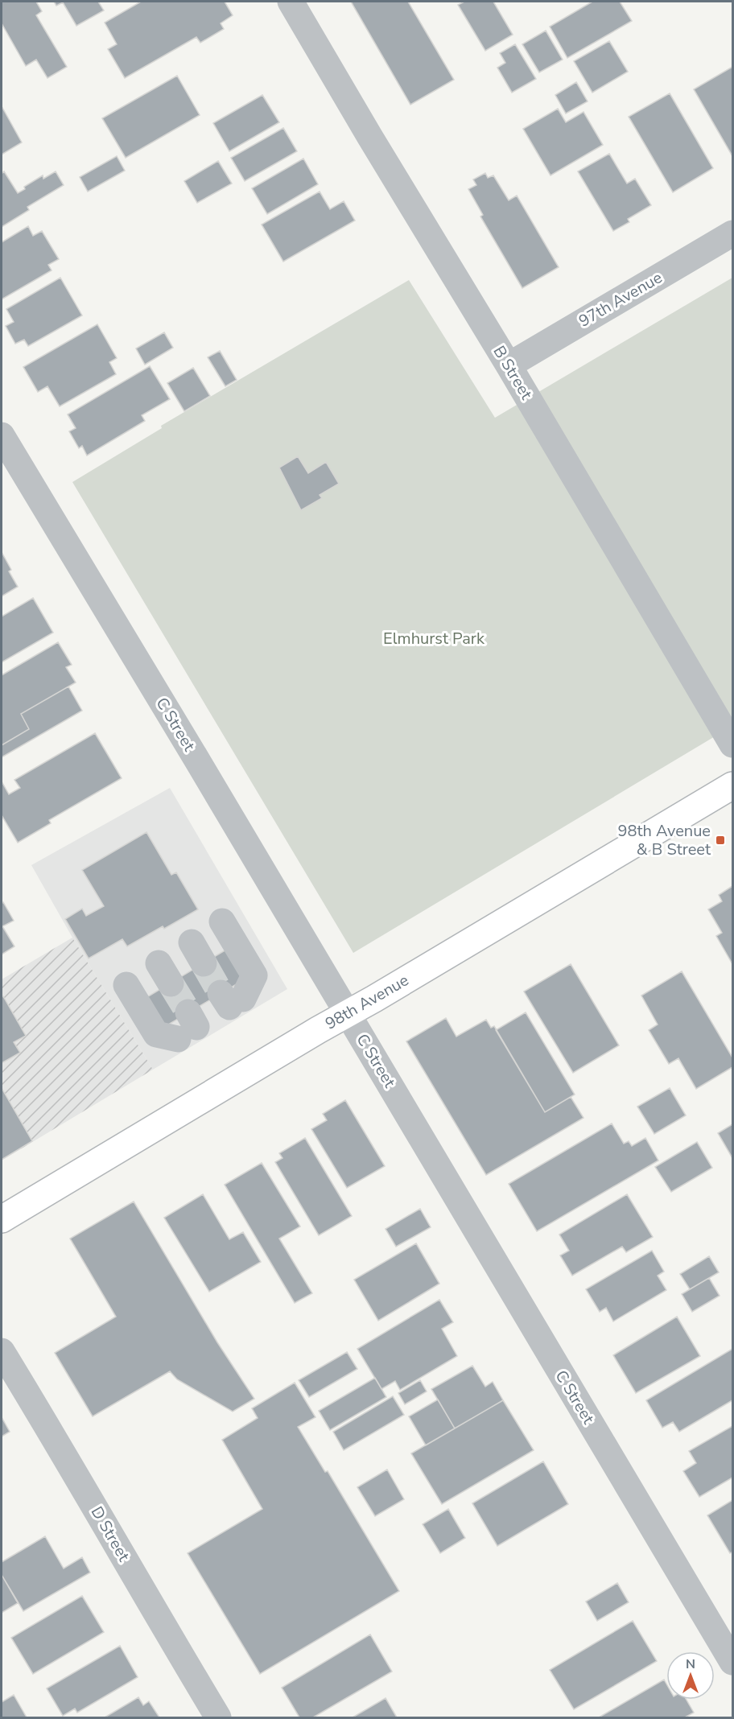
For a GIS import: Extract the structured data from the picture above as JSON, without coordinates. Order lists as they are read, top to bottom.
{
  "streets": {
    "main road": ["98th Avenue"],
    "street": [
      "97th Avenue",
      "B Street",
      "C Street",
      "D Street"
    ]
  },
  "crossings": [
    ["97th Avenue", "B Street"],
    ["C Street", "98th Avenue"]
  ],
  "parks": ["Elmhurst Park"],
  "places": {
    "transit": ["98th Avenue & B Street"]
  },
  "north": "top"
}
